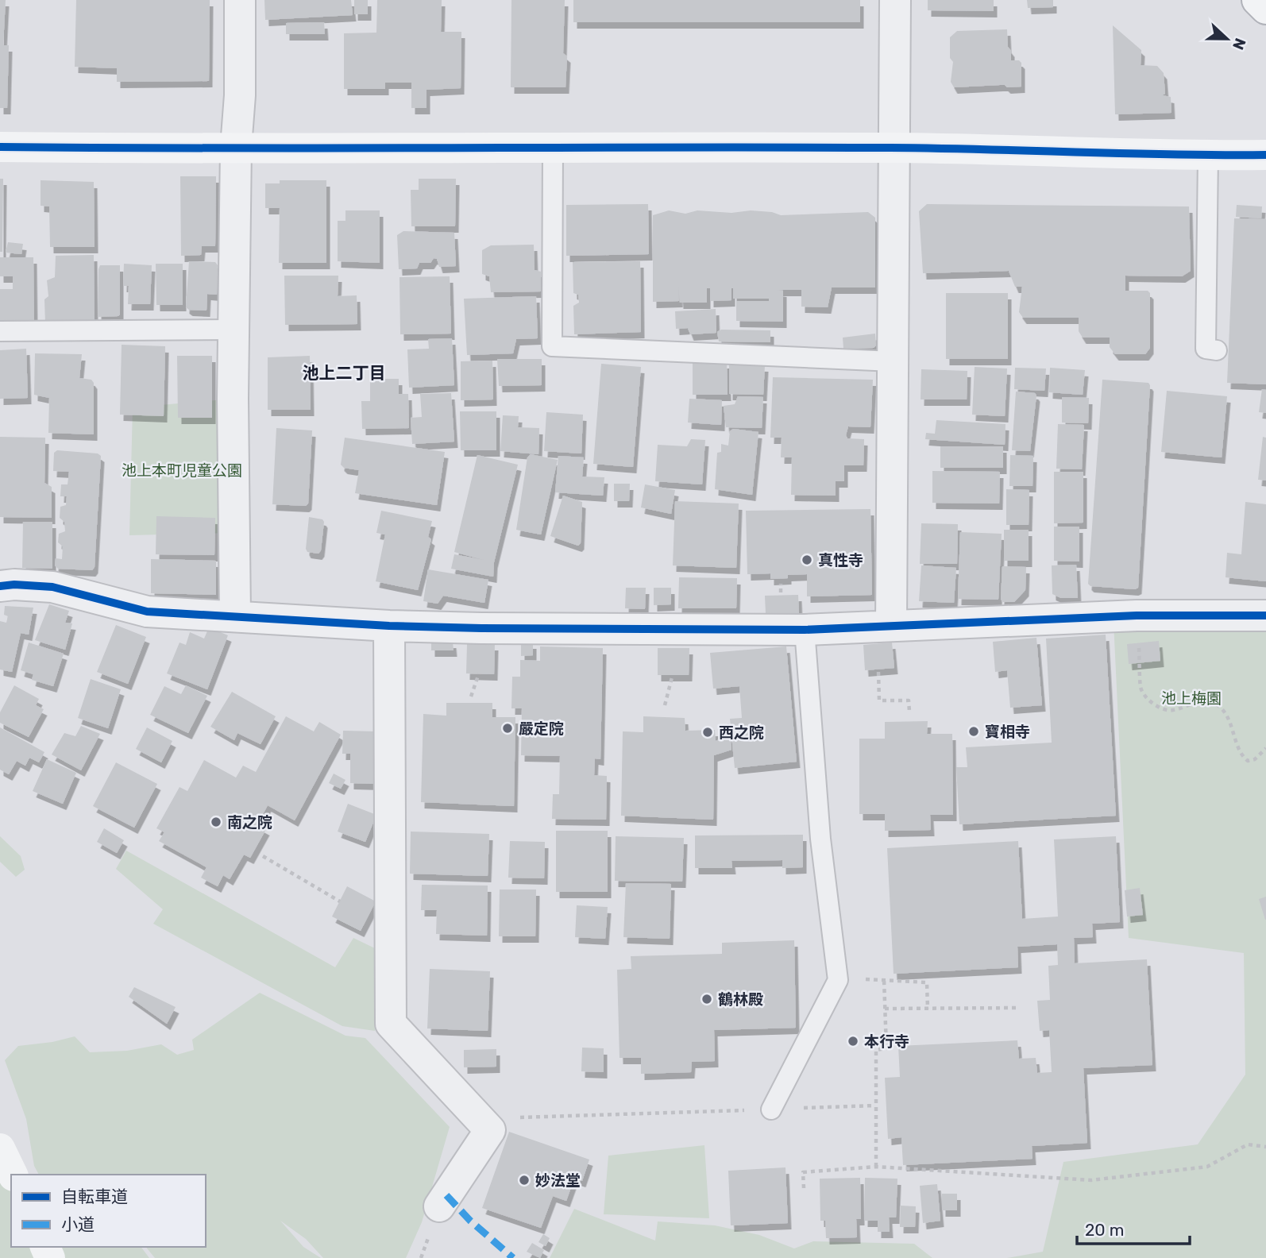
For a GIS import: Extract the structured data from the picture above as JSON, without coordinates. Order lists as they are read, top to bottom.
{
  "districts": ["池上二丁目"],
  "parks": ["池上本町児童公園", "池上梅園"],
  "places": [
    "真性寺",
    "嚴定院",
    "寶相寺",
    "西之院",
    "南之院",
    "鶴林殿",
    "本行寺",
    "妙法堂"
  ],
  "legend": ["自転車道", "小道"],
  "scale_bar": "20 m",
  "north": "right"
}
